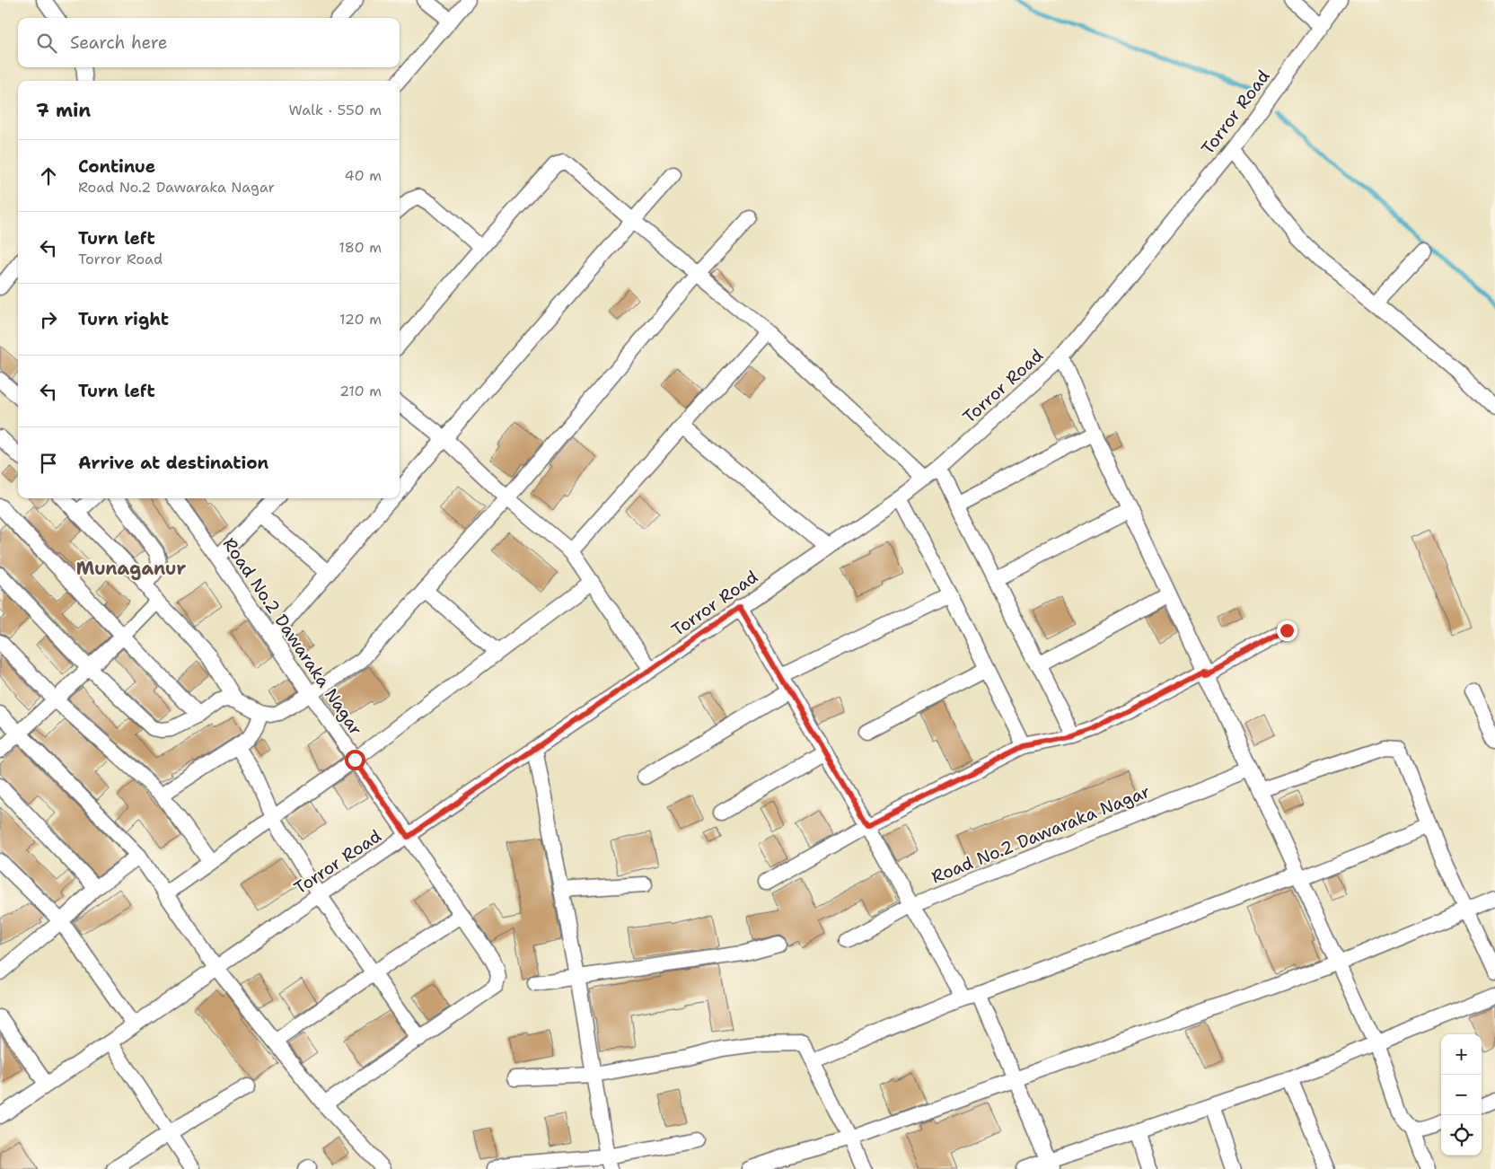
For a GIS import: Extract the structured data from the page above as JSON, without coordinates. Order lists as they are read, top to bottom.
{
  "streets": {
    "street": ["Torror Road", "Road No.2 Dawaraka Nagar"]
  },
  "crossings": [
    ["Torror Road", "Road No.2 Dawaraka Nagar"]
  ],
  "districts": ["Munaganur"],
  "page": {
    "search": "Search here",
    "heading": ["7 min", "Walk · 550 m"],
    "list": [
      ["Continue", "Road No.2 Dawaraka Nagar", "40 m"],
      ["Turn left", "Torror Road", "180 m"],
      ["Turn right", "120 m"],
      ["Turn left", "210 m"],
      "Arrive at destination"
    ],
    "map_buttons": ["+", "−"]
  }
}
